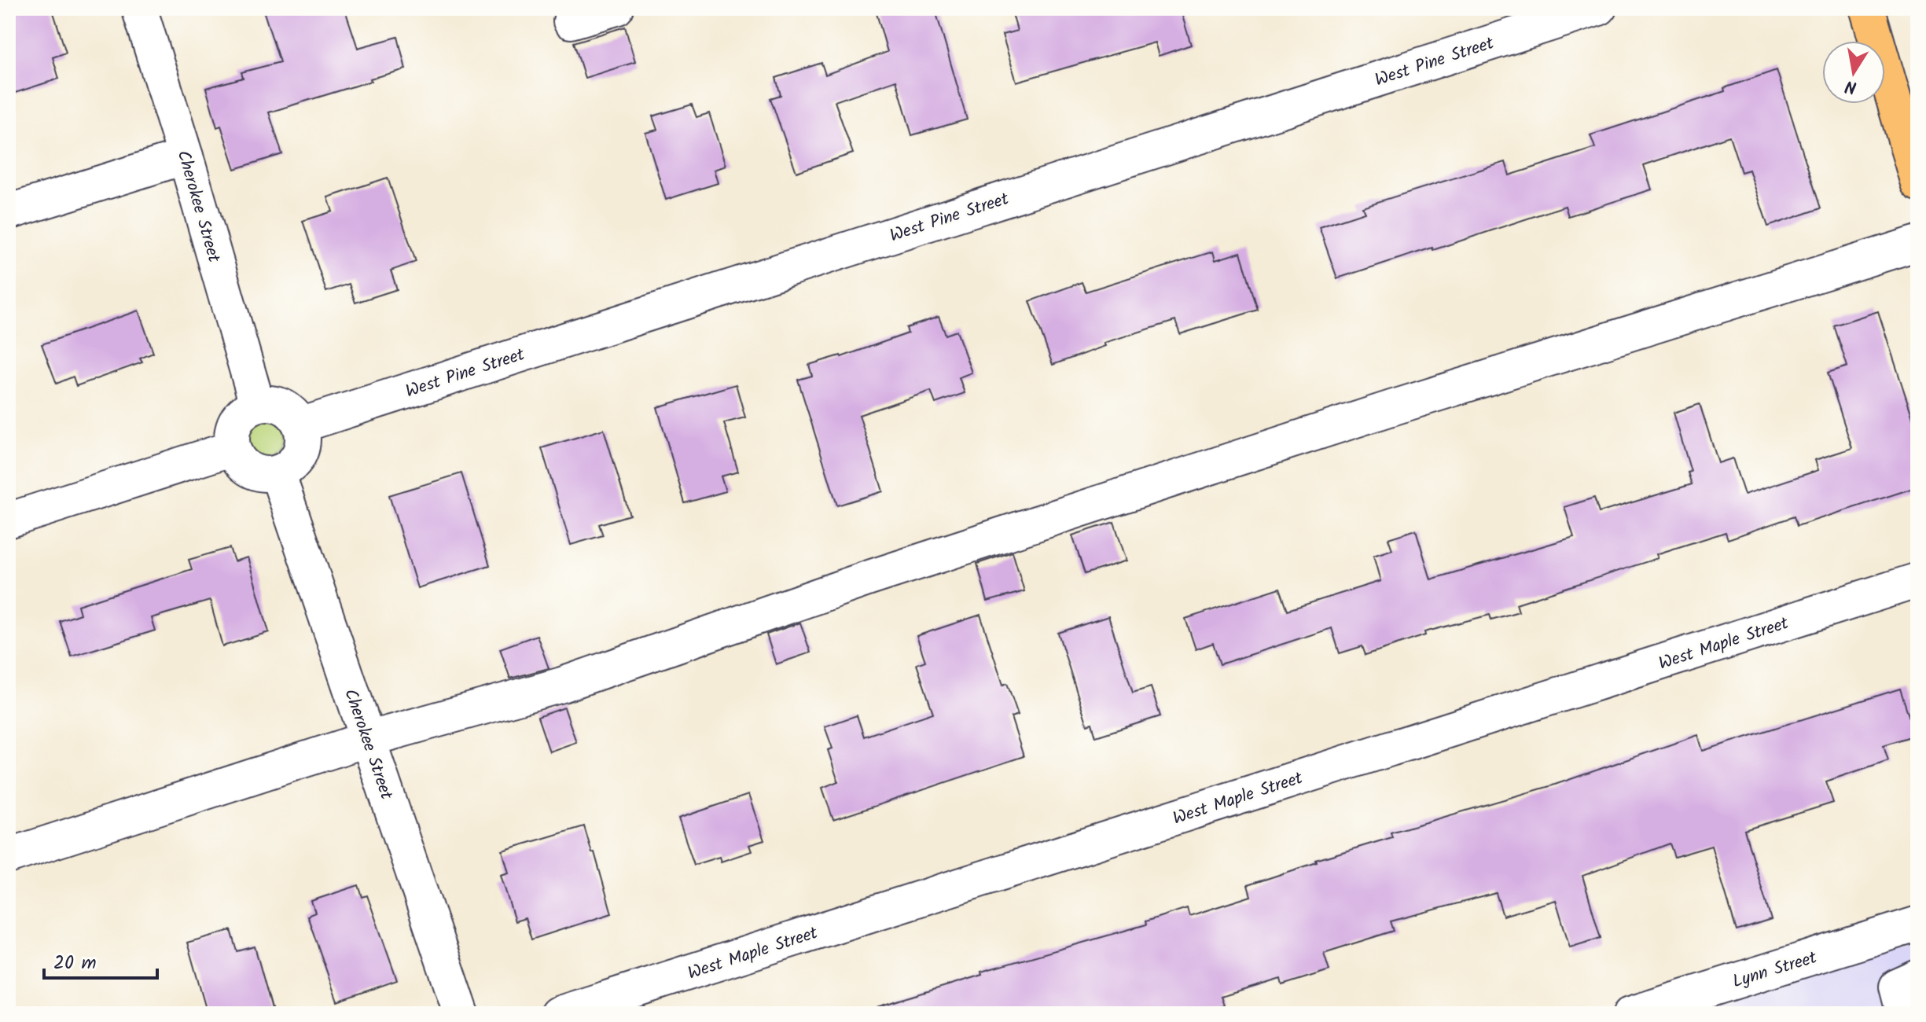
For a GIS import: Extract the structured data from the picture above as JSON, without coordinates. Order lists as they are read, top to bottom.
{
  "streets": {
    "street": [
      "West Pine Street",
      "Cherokee Street",
      "West Maple Street",
      "Lynn Street"
    ]
  },
  "crossings": [
    ["West Pine Street", "Cherokee Street"]
  ],
  "scale_bar": "20 m",
  "north": "bottom"
}
